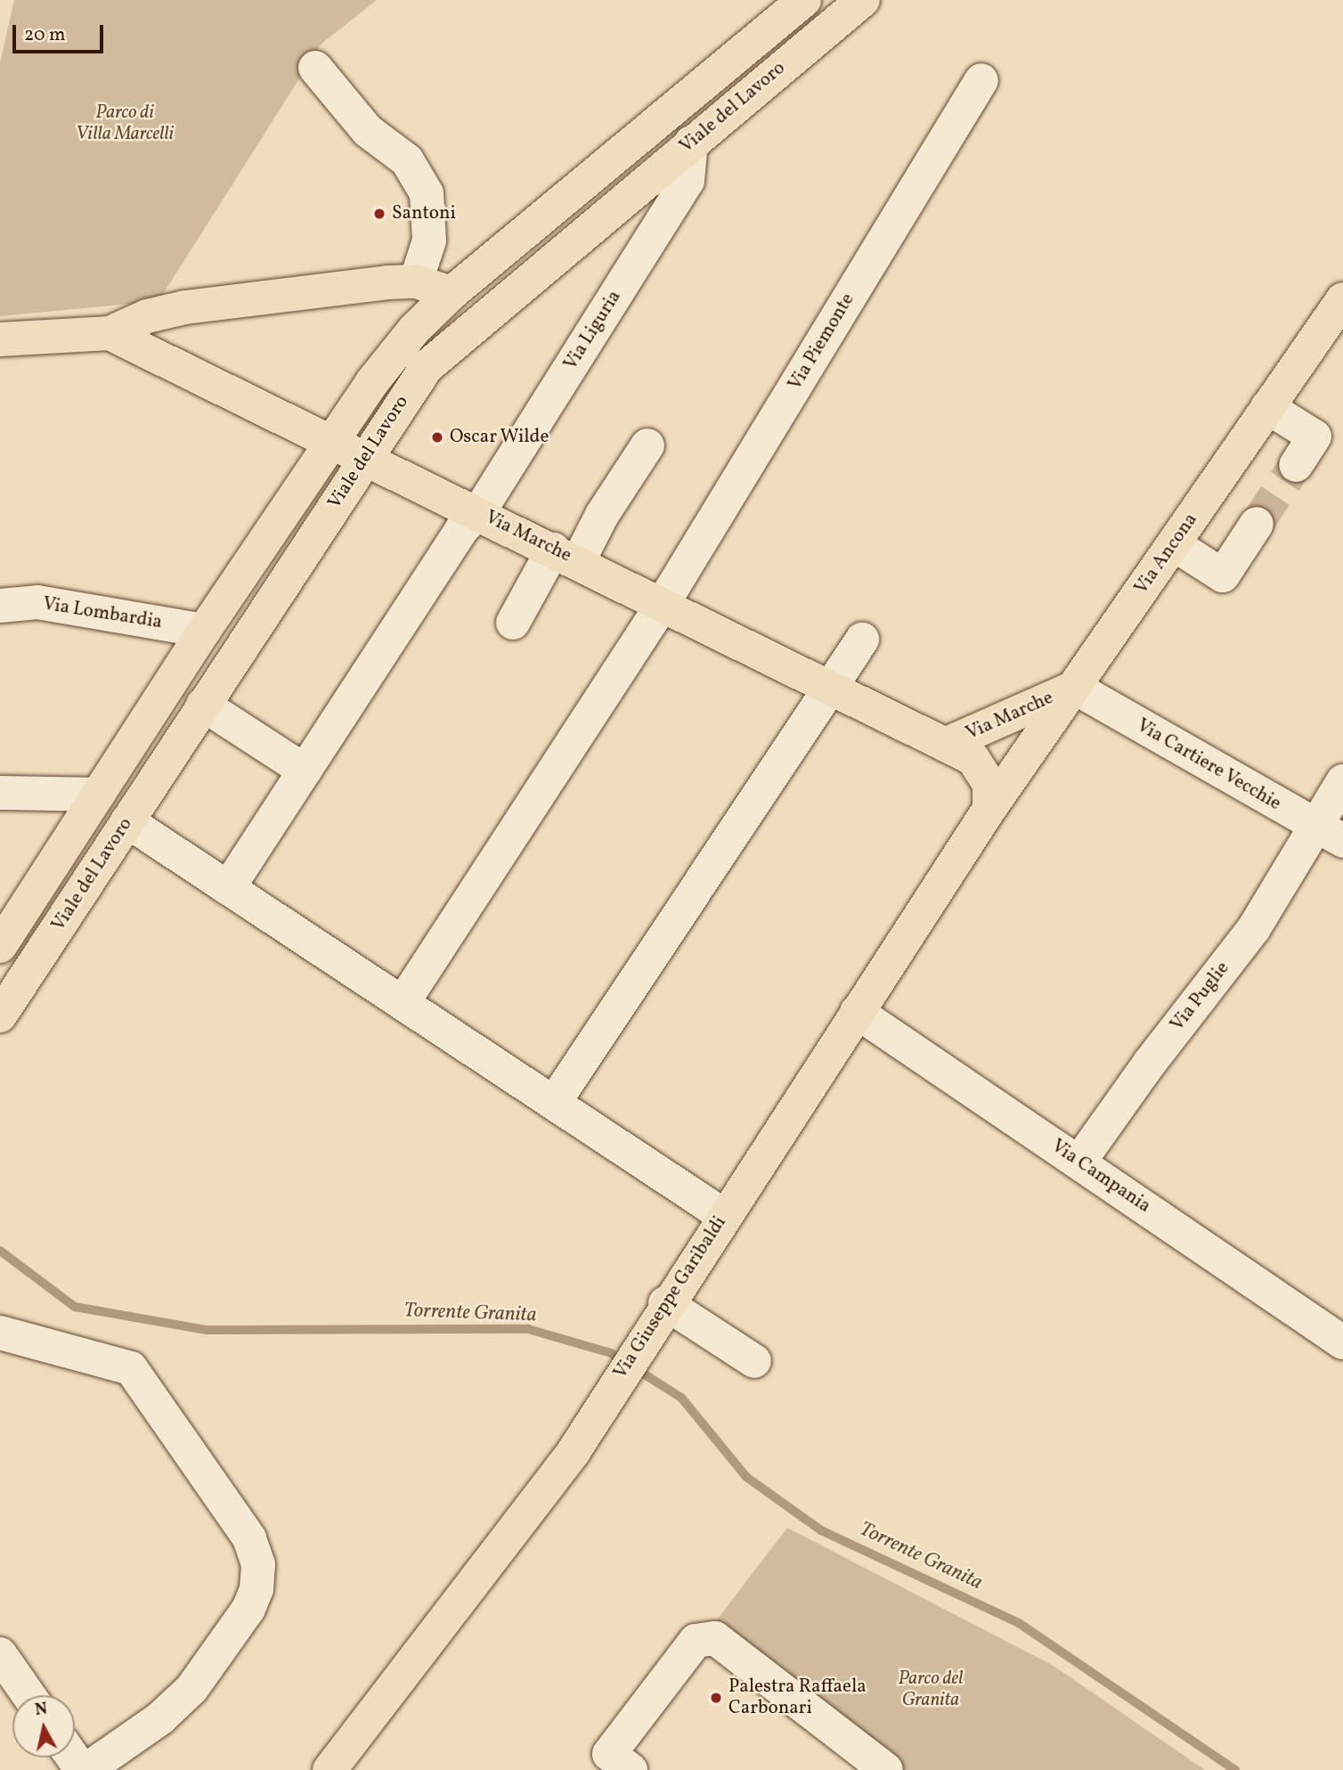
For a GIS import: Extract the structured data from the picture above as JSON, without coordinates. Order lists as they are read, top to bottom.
{
  "streets": {
    "main road": [
      "Viale del Lavoro",
      "Via Marche",
      "Via Ancona",
      "Via Giuseppe Garibaldi"
    ],
    "street": [
      "Via Liguria",
      "Via Piemonte",
      "Via Lombardia",
      "Via Cartiere Vecchie",
      "Via Puglie",
      "Via Campania"
    ]
  },
  "crossings": [
    ["Viale del Lavoro", "Via Liguria"],
    ["Viale del Lavoro", "Via Marche"],
    ["Viale del Lavoro", "Via Lombardia"],
    ["Via Liguria", "Via Marche"],
    ["Via Piemonte", "Via Marche"],
    ["Via Marche", "Via Ancona"],
    ["Via Marche", "Via Cartiere Vecchie"],
    ["Via Marche", "Via Giuseppe Garibaldi"],
    ["Via Ancona", "Via Cartiere Vecchie"],
    ["Via Ancona", "Via Giuseppe Garibaldi"],
    ["Via Cartiere Vecchie", "Via Puglie"],
    ["Via Puglie", "Via Campania"],
    ["Via Campania", "Via Giuseppe Garibaldi"]
  ],
  "water": ["Torrente Granita"],
  "parks": ["Parco di Villa Marcelli", "Parco del Granita"],
  "places": ["Santoni", "Oscar Wilde", "Palestra Raffaela Carbonari"],
  "scale_bar": "20 m",
  "north": "top"
}
